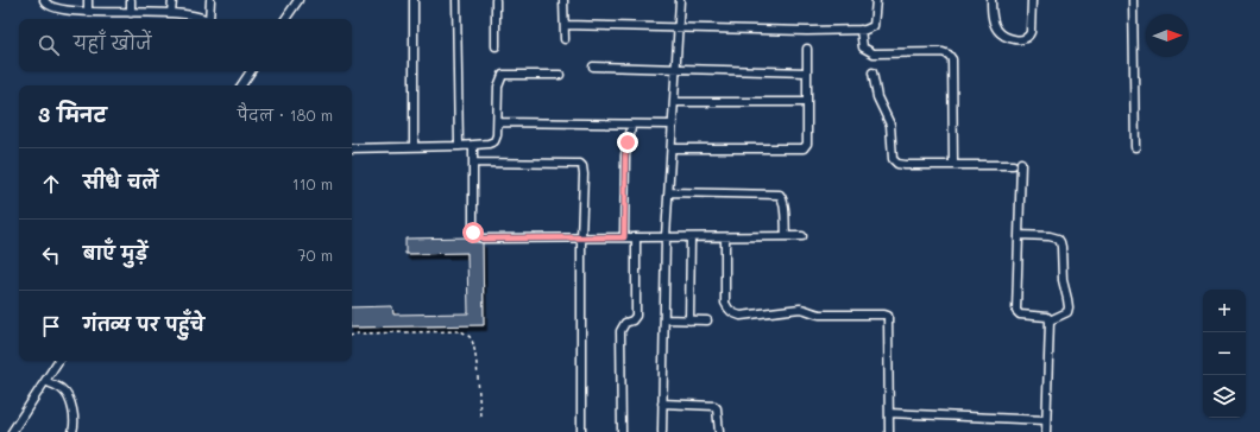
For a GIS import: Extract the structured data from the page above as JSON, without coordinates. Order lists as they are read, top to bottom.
{
  "north": "right",
  "page": {
    "search": "यहाँ खोजें",
    "heading": ["3 मिनट", "पैदल · 180 m"],
    "list": [
      ["सीधे चलें", "110 m"],
      ["बाएँ मुड़ें", "70 m"],
      "गंतव्य पर पहुँचे"
    ],
    "map_buttons": ["+", "−"]
  }
}
